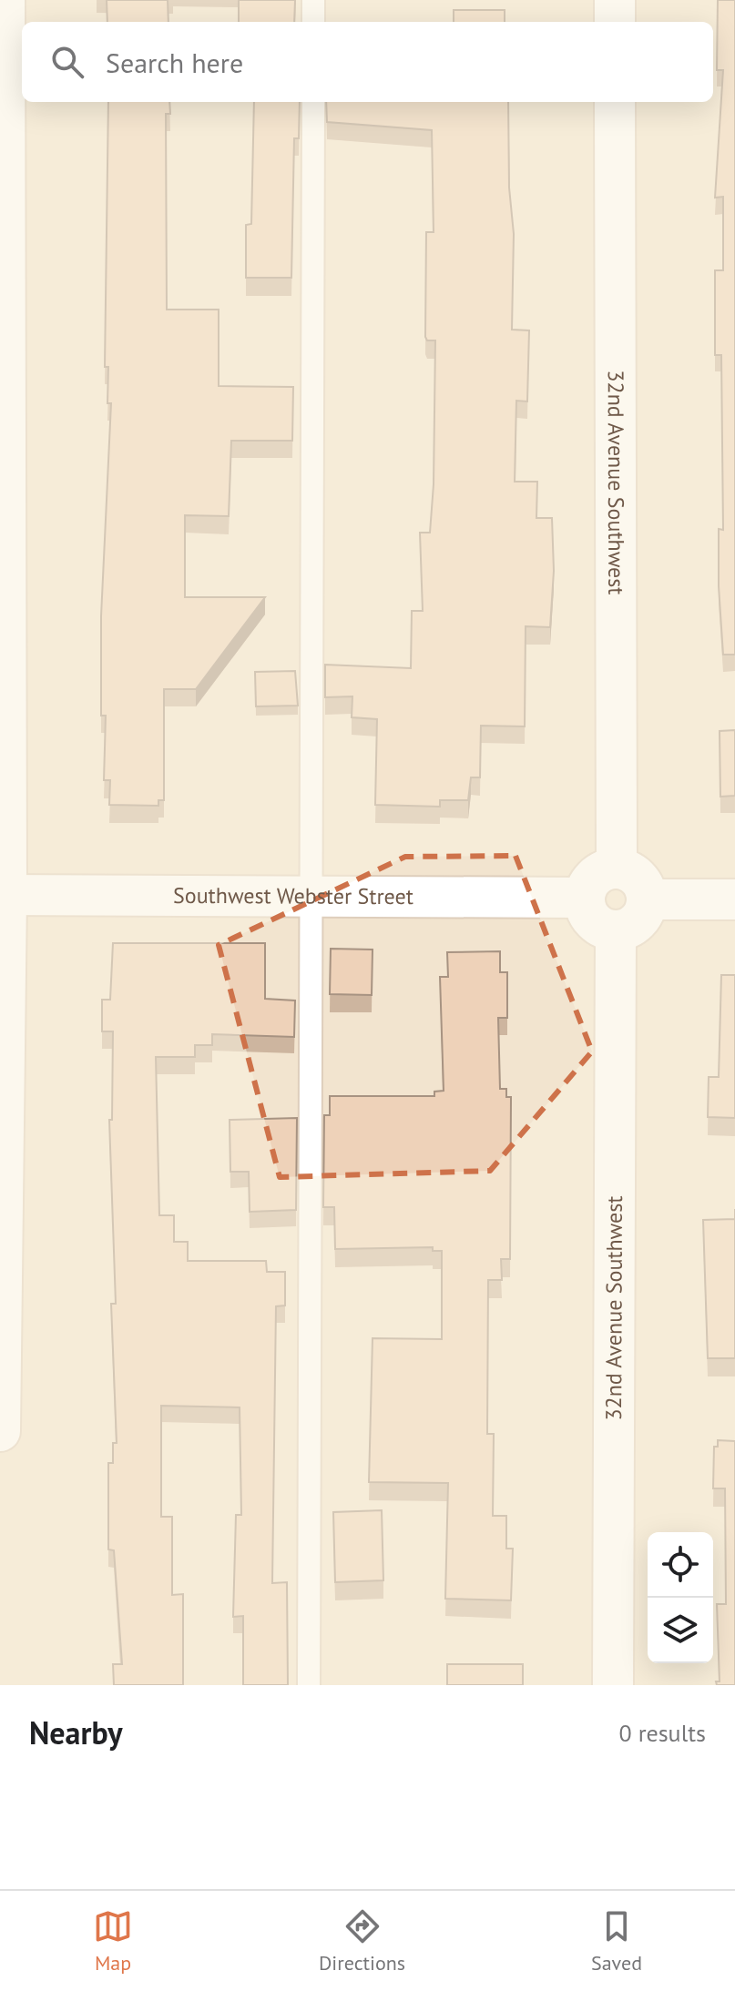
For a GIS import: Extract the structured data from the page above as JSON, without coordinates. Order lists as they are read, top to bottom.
{
  "streets": {
    "street": ["32nd Avenue Southwest", "Southwest Webster Street"]
  },
  "crossings": [
    ["32nd Avenue Southwest", "Southwest Webster Street"]
  ],
  "page": {
    "search": "Search here",
    "heading": ["Nearby", "0 results"],
    "nav": ["Map", "Directions", "Saved"]
  }
}
